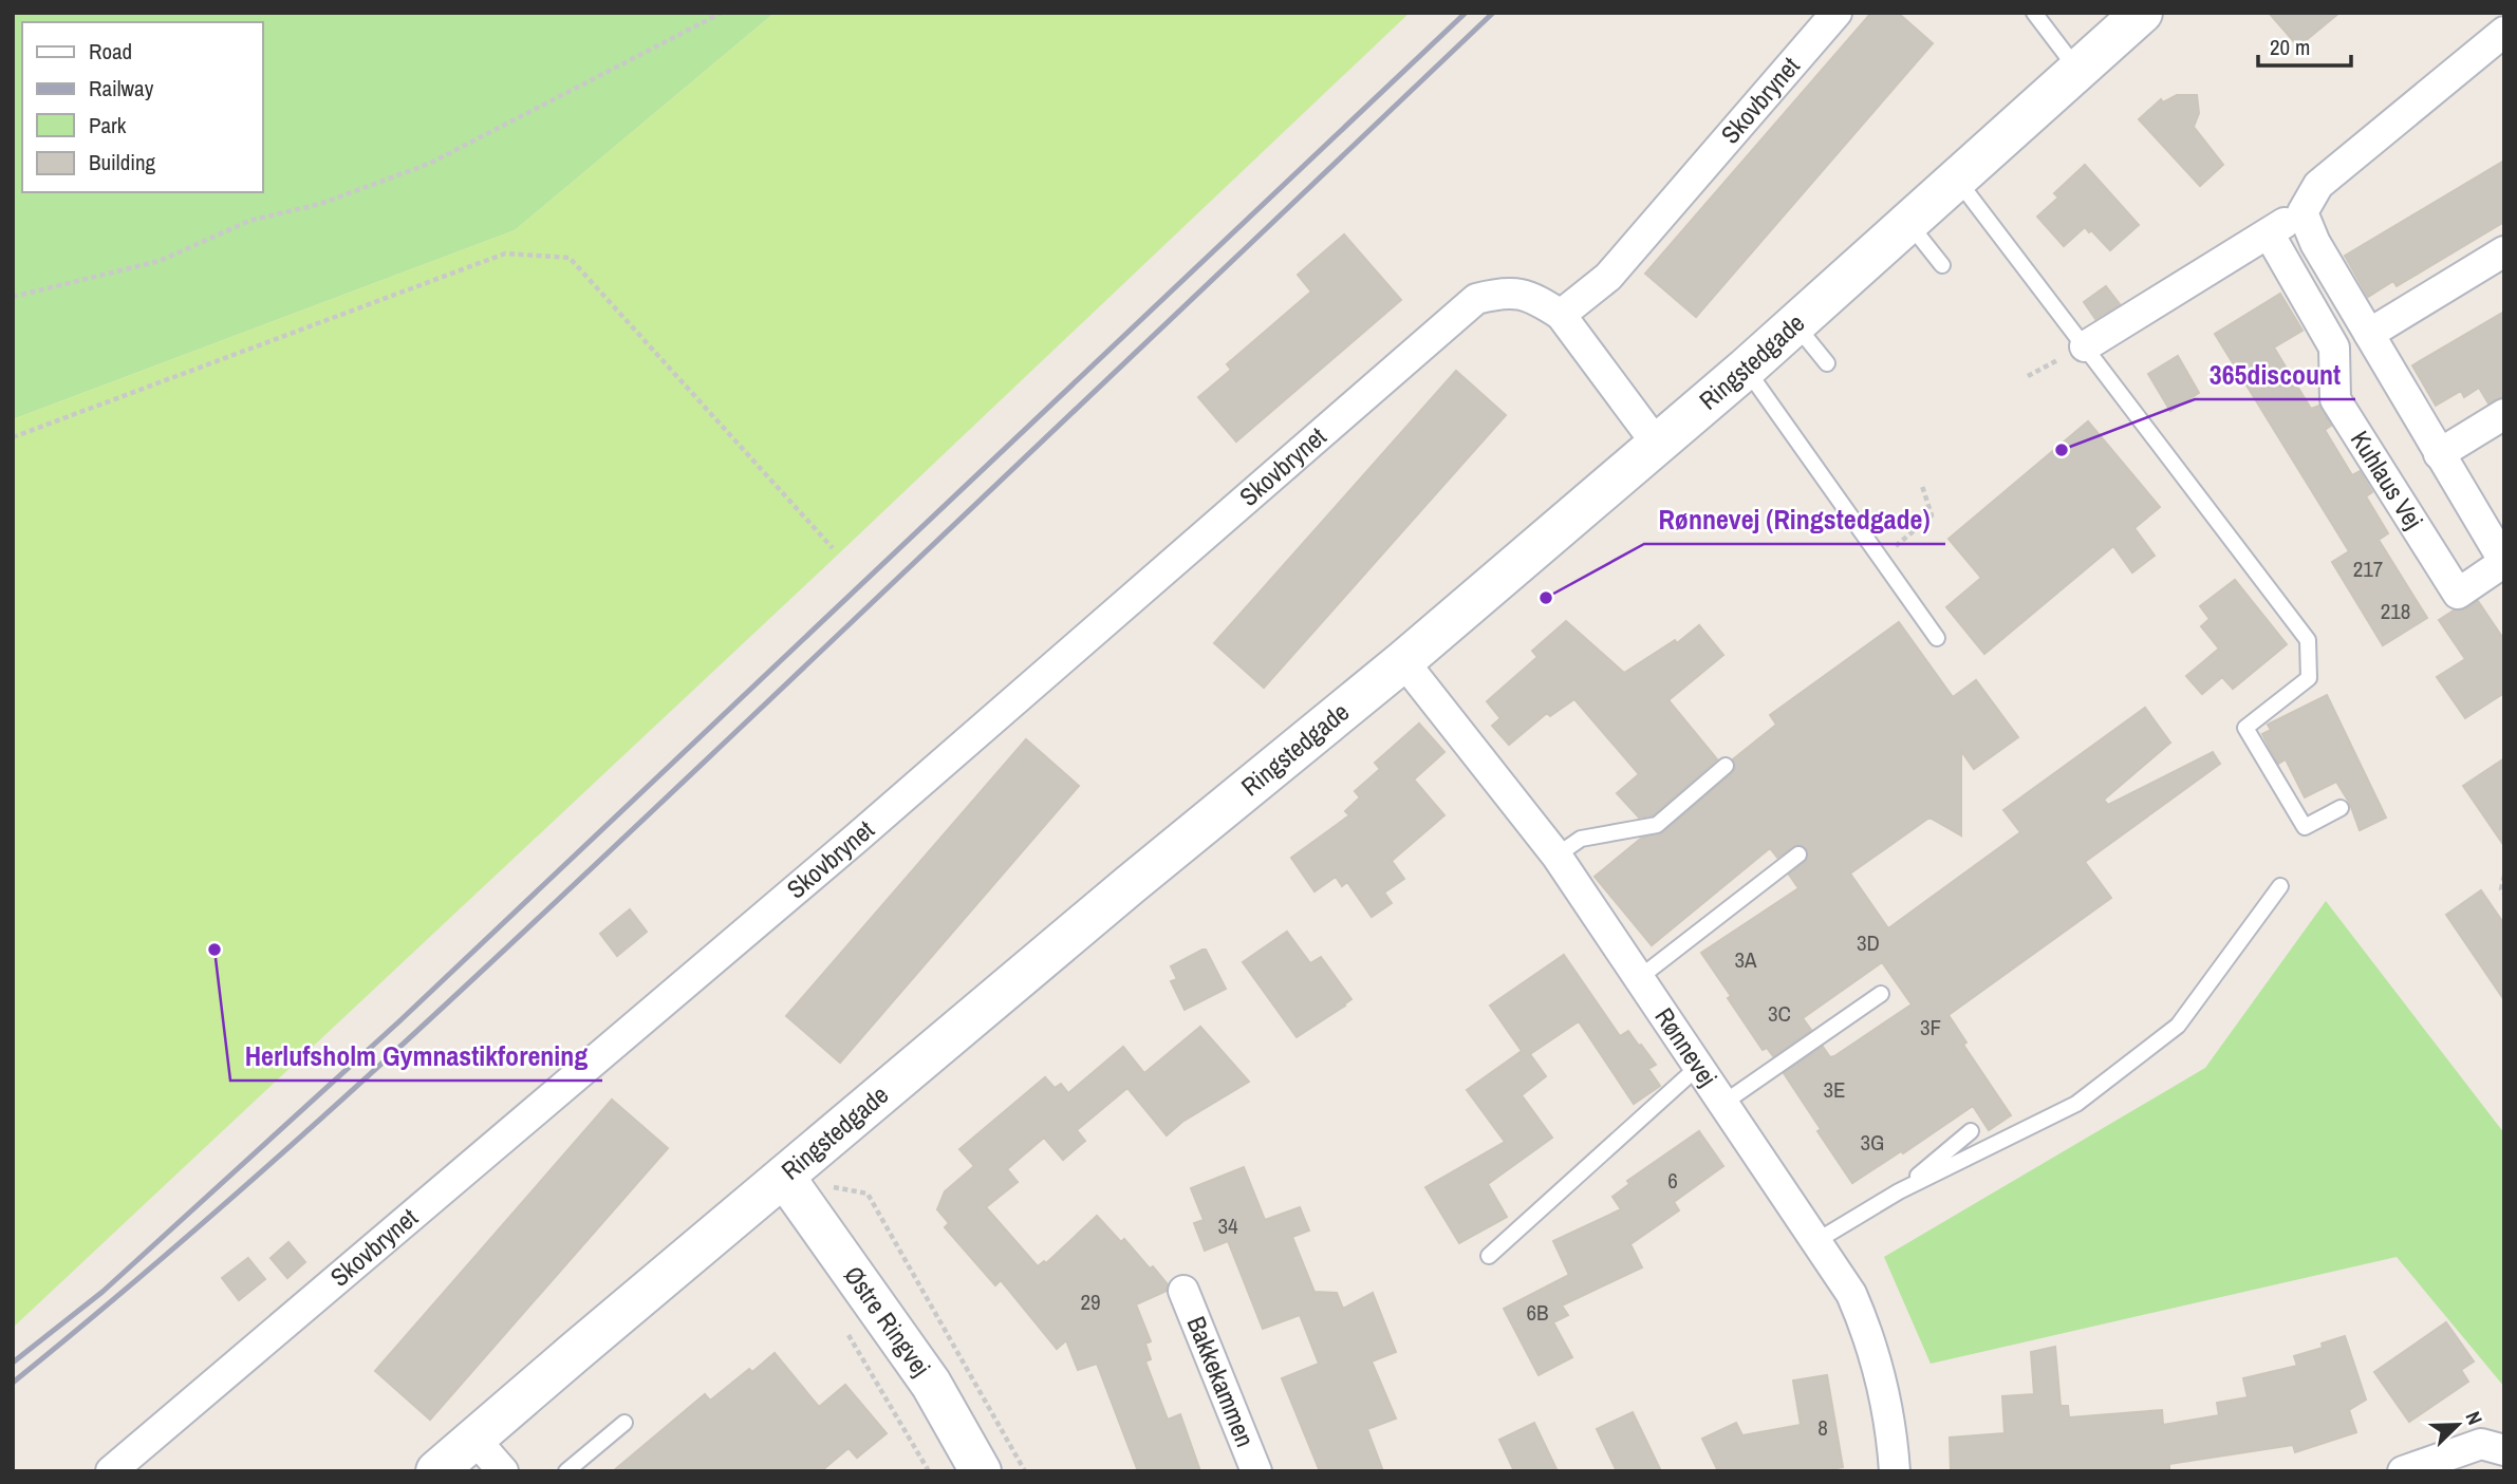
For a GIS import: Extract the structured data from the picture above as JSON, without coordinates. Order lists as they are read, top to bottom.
{
  "streets": {
    "street": [
      "Skovbrynet",
      "Ringstedgade",
      "Kuhlaus Vej",
      "Rønnevej",
      "Østre Ringvej",
      "Bakkekammen"
    ]
  },
  "crossings": [
    ["Skovbrynet", "Ringstedgade"],
    ["Ringstedgade", "Rønnevej"],
    ["Ringstedgade", "Østre Ringvej"]
  ],
  "places": ["365discount", "Rønnevej (Ringstedgade)", "Herlufsholm Gymnastikforening"],
  "house_numbers": [
    "217",
    "218",
    "3D",
    "3A",
    "3C",
    "3F",
    "3E",
    "3G",
    "6",
    "34",
    "29",
    "6B",
    "8"
  ],
  "legend": [
    "Road",
    "Railway",
    "Park",
    "Building"
  ],
  "scale_bar": "20 m",
  "north": "top right"
}
